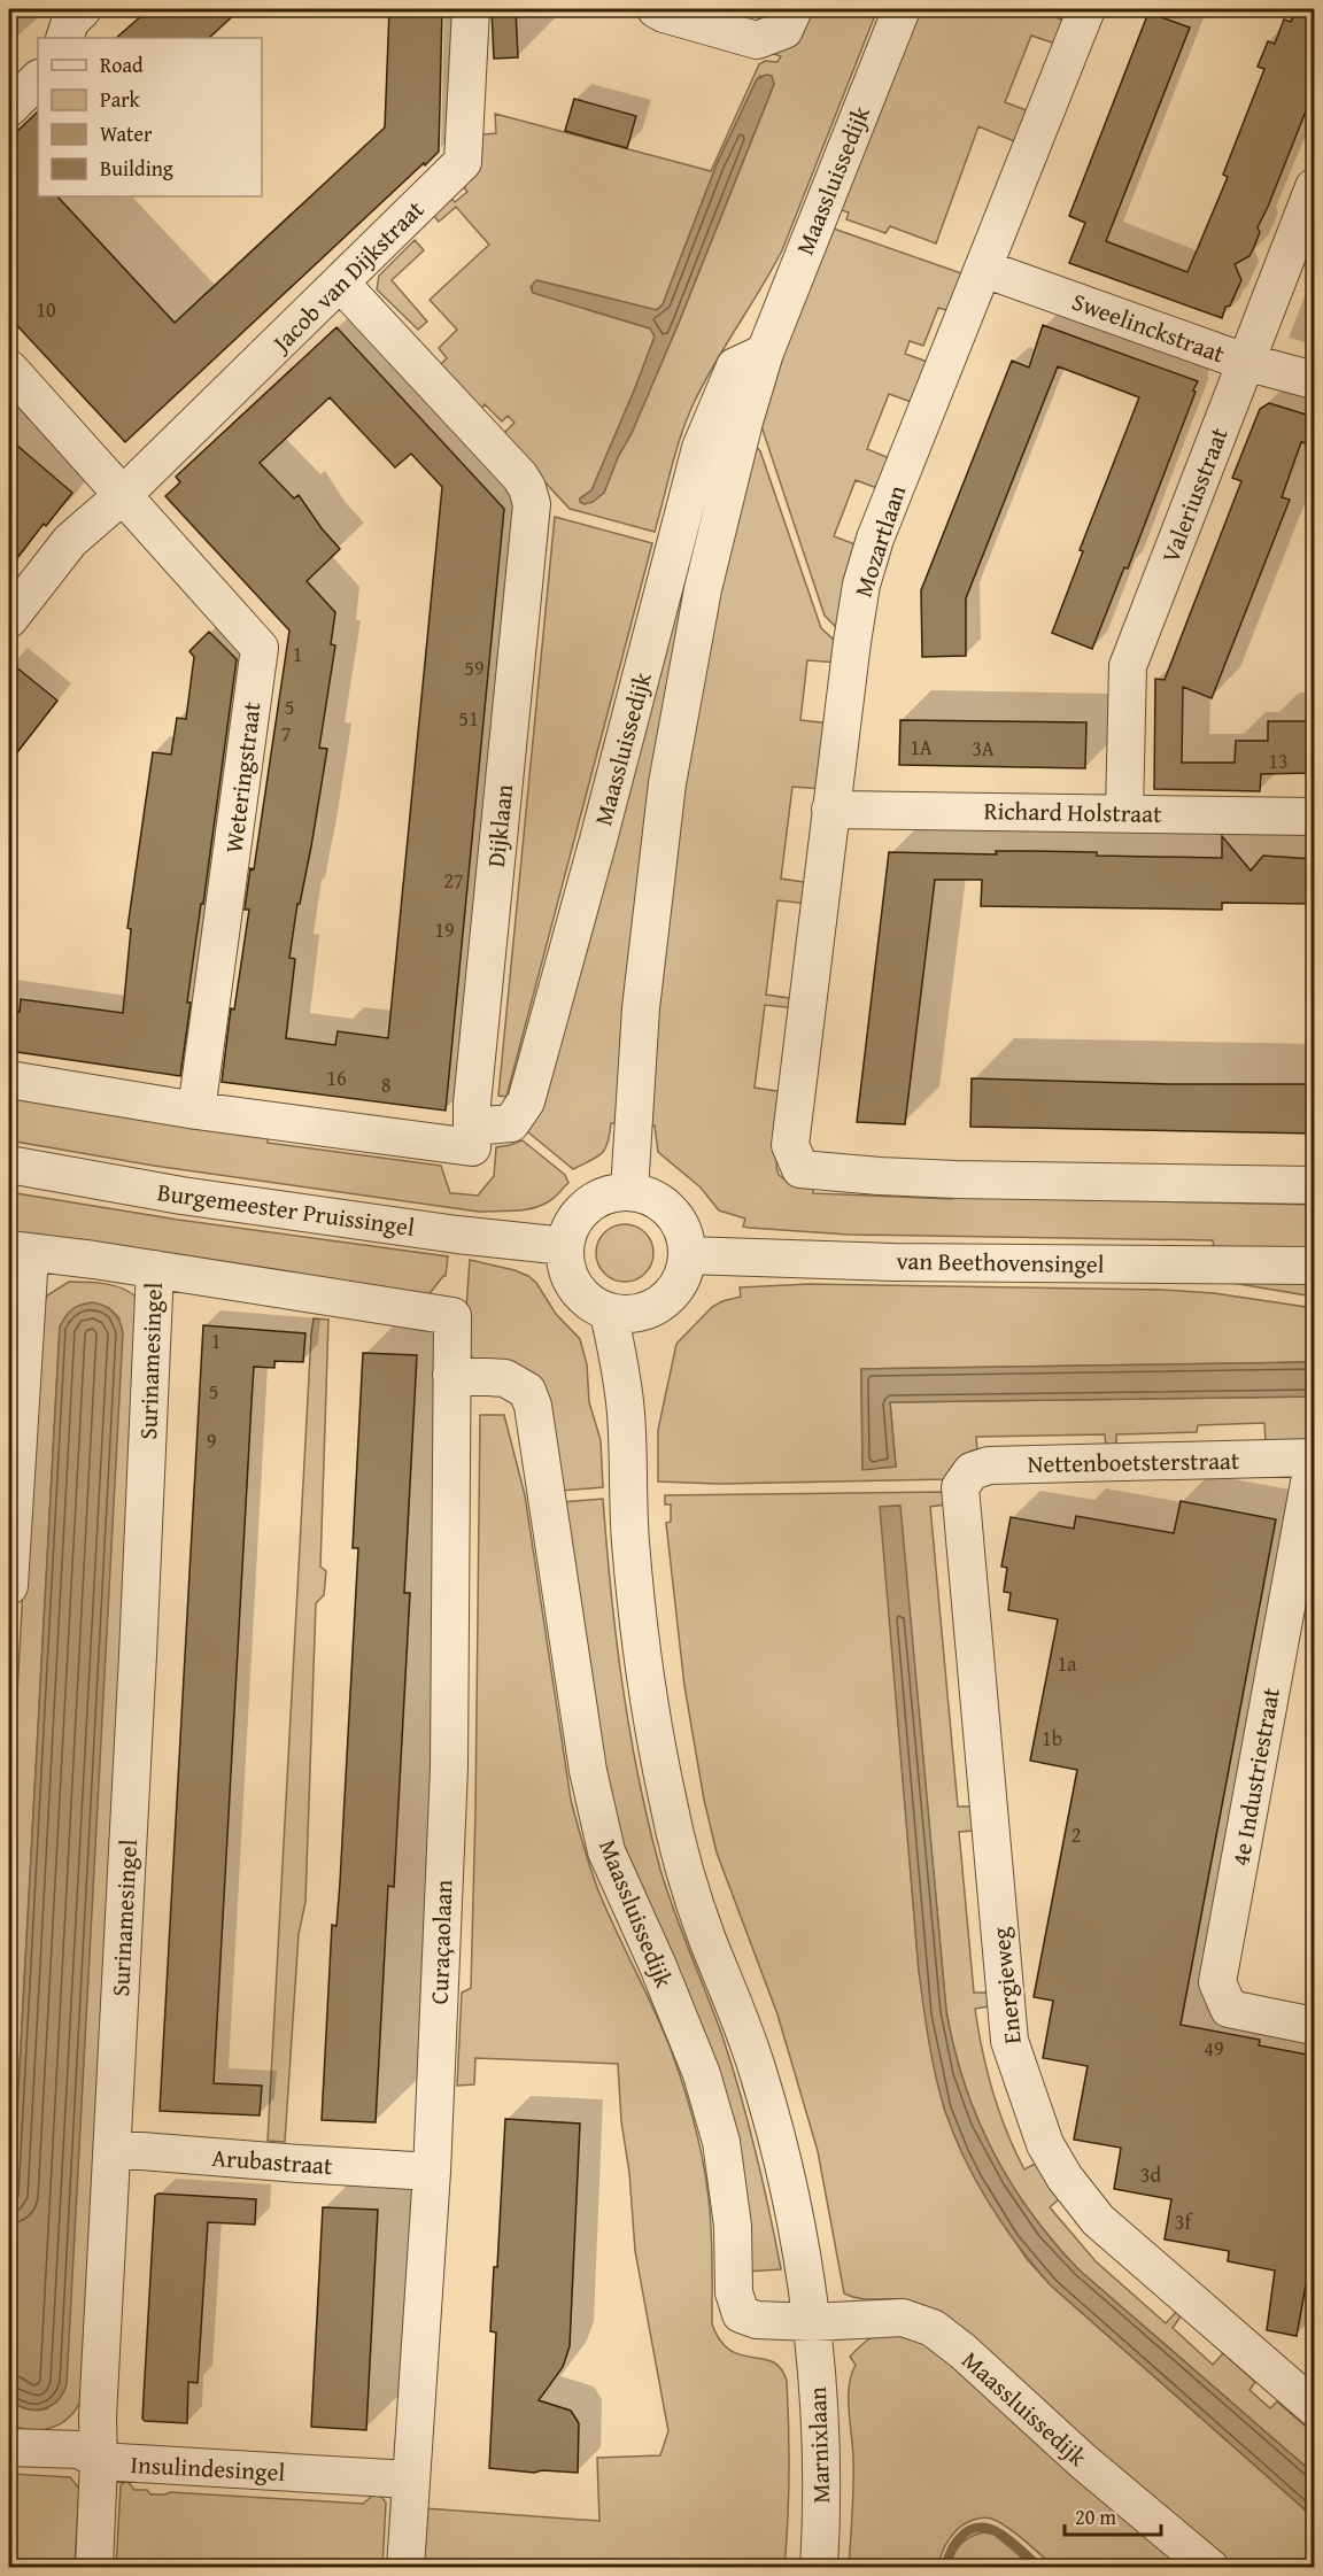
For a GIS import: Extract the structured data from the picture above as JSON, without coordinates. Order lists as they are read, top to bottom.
{
  "streets": {
    "street": [
      "Maassluissedijk",
      "Jacob van Dijkstraat",
      "Sweelinckstraat",
      "Valeriusstraat",
      "Mozartlaan",
      "Weteringstraat",
      "Richard Holstraat",
      "Dijklaan",
      "Burgemeester Pruissingel",
      "van Beethovensingel",
      "Surinamesingel",
      "Nettenboetsterstraat",
      "4e Industriestraat",
      "Curaçaolaan",
      "Energieweg",
      "Arubastraat",
      "Marnixlaan",
      "Insulindesingel"
    ]
  },
  "crossings": [
    ["Maassluissedijk", "Dijklaan"],
    ["Maassluissedijk", "Burgemeester Pruissingel"],
    ["Maassluissedijk", "van Beethovensingel"],
    ["Maassluissedijk", "Curaçaolaan"],
    ["Maassluissedijk", "Marnixlaan"],
    ["Jacob van Dijkstraat", "Weteringstraat"],
    ["Jacob van Dijkstraat", "Dijklaan"],
    ["Sweelinckstraat", "Valeriusstraat"],
    ["Sweelinckstraat", "Mozartlaan"],
    ["Valeriusstraat", "Richard Holstraat"],
    ["Mozartlaan", "Richard Holstraat"],
    ["Burgemeester Pruissingel", "van Beethovensingel"],
    ["Surinamesingel", "Curaçaolaan"],
    ["Surinamesingel", "Arubastraat"],
    ["Surinamesingel", "Insulindesingel"],
    ["Nettenboetsterstraat", "4e Industriestraat"],
    ["Nettenboetsterstraat", "Energieweg"],
    ["Curaçaolaan", "Arubastraat"],
    ["Curaçaolaan", "Insulindesingel"]
  ],
  "house_numbers": [
    "10",
    "1",
    "59",
    "5",
    "51",
    "7",
    "1A",
    "3A",
    "13",
    "27",
    "19",
    "16",
    "8",
    "1",
    "5",
    "9",
    "1a",
    "1b",
    "2",
    "49",
    "3d",
    "3f"
  ],
  "legend": [
    "Road",
    "Park",
    "Water",
    "Building"
  ],
  "scale_bar": "20 m"
}
